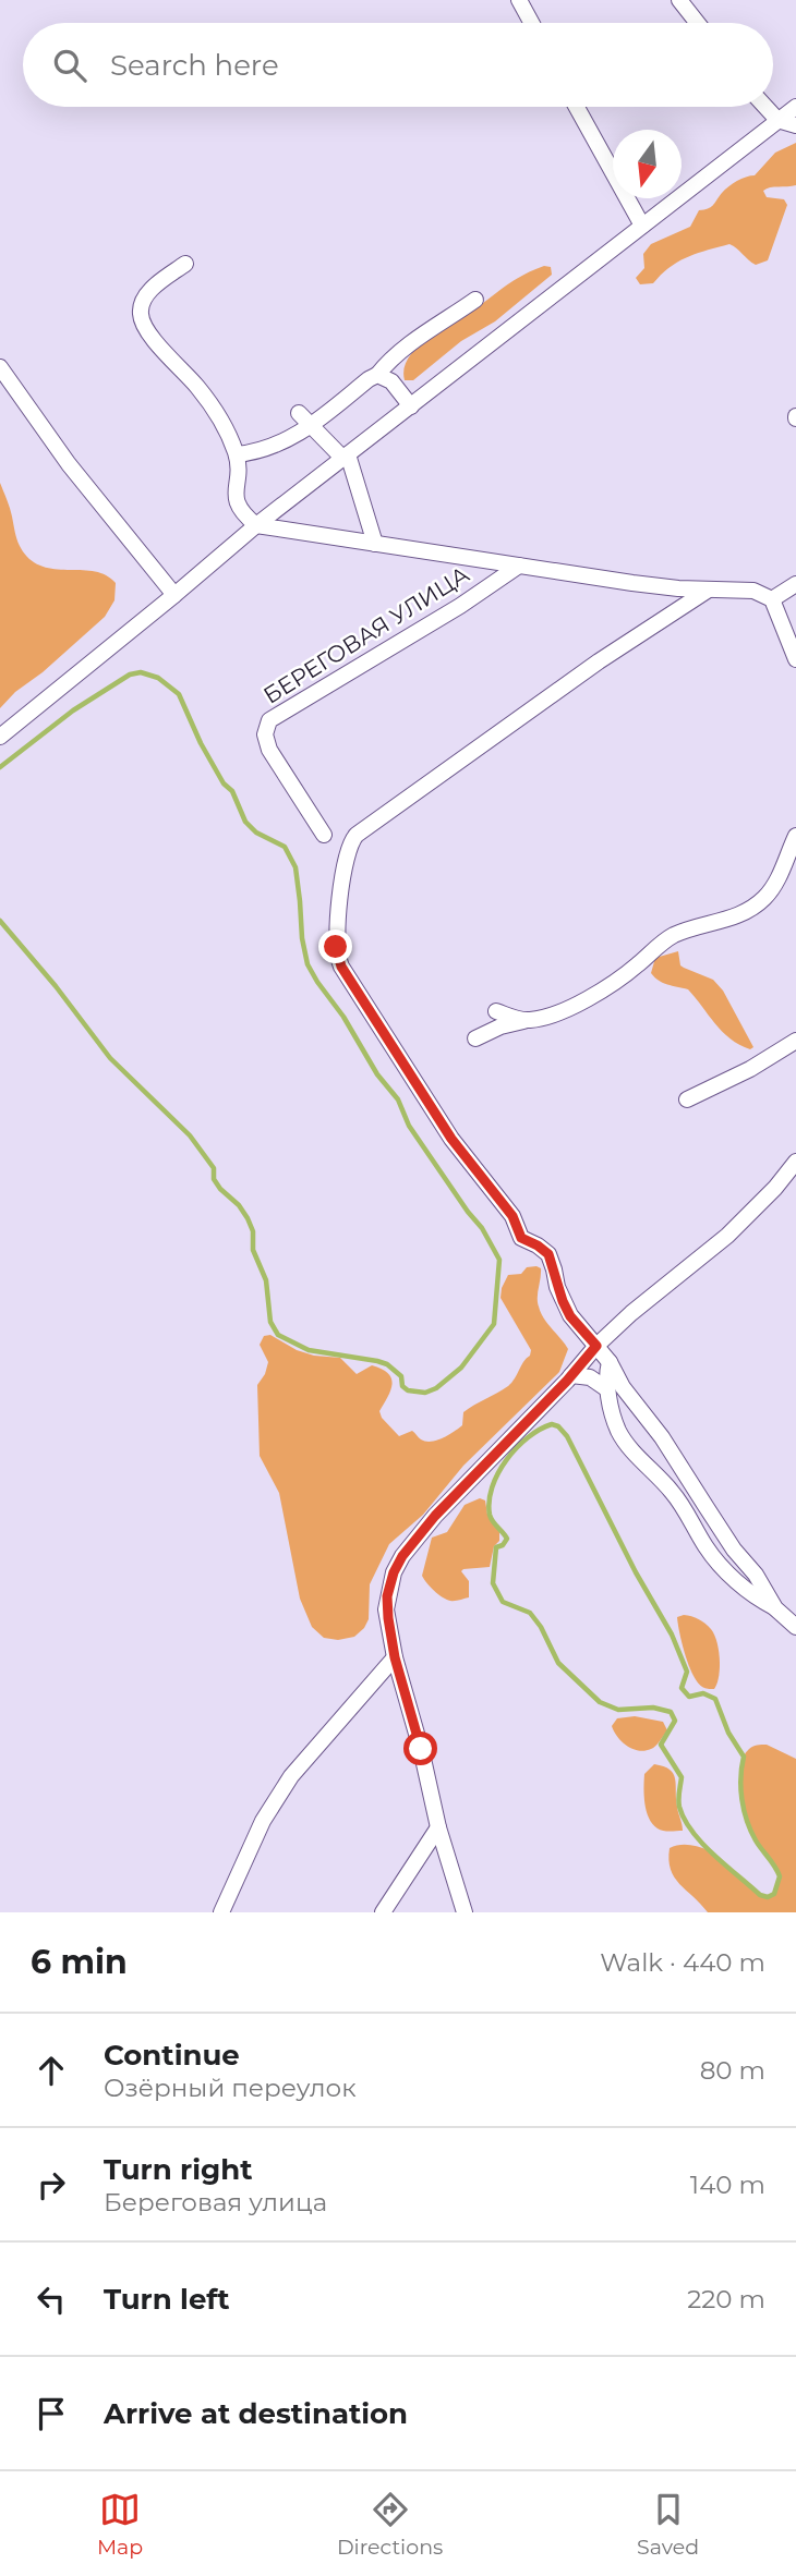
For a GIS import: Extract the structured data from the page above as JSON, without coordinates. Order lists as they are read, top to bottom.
{
  "streets": {
    "street": ["БЕРЕГОВАЯ УЛИЦА"]
  },
  "north": "bottom",
  "page": {
    "search": "Search here",
    "heading": ["6 min", "Walk · 440 m"],
    "list": [
      ["Continue", "Озёрный переулок", "80 m"],
      ["Turn right", "Береговая улица", "140 m"],
      ["Turn left", "220 m"],
      "Arrive at destination"
    ],
    "nav": ["Map", "Directions", "Saved"]
  }
}
